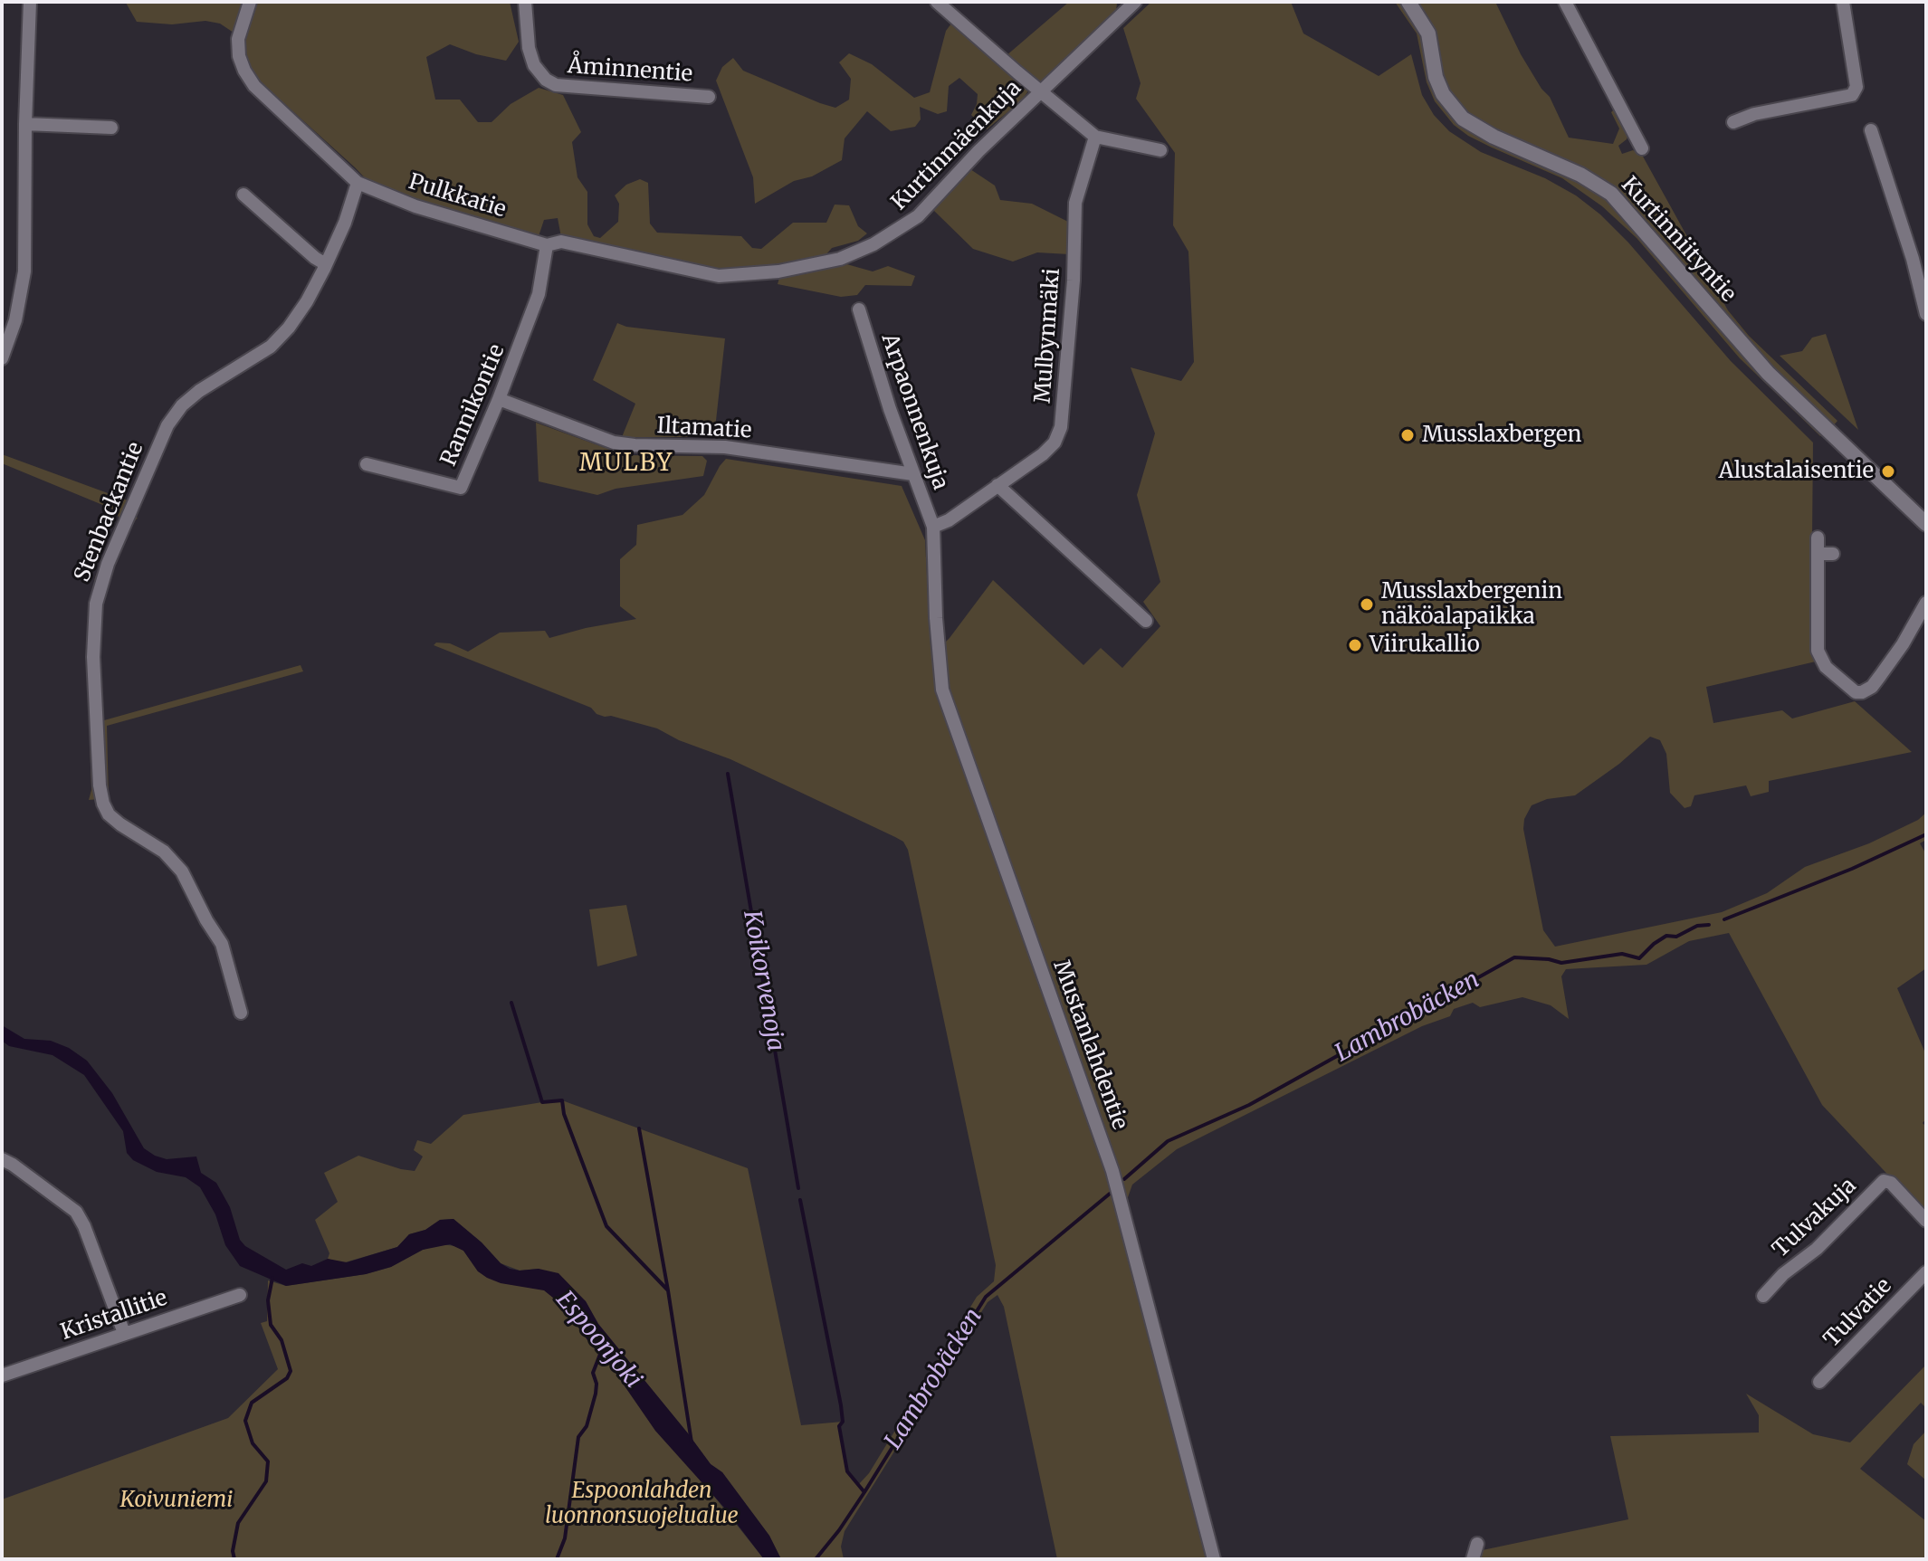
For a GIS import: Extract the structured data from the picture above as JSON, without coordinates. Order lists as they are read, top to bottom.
{
  "streets": {
    "street": [
      "Åminnentie",
      "Kurtinmäenkuja",
      "Pulkkatie",
      "Kurtinniityntie",
      "Mulbynmäki",
      "Rannikontie",
      "Arpaonnenkuja",
      "Iltamatie",
      "Stenbackantie",
      "Mustanlahdentie",
      "Tulvakuja",
      "Tulvatie",
      "Kristallitie"
    ]
  },
  "crossings": [
    ["Kurtinmäenkuja", "Pulkkatie"],
    ["Kurtinmäenkuja", "Rannikontie"],
    ["Pulkkatie", "Rannikontie"],
    ["Pulkkatie", "Stenbackantie"],
    ["Mulbynmäki", "Arpaonnenkuja"],
    ["Mulbynmäki", "Mustanlahdentie"],
    ["Rannikontie", "Iltamatie"],
    ["Arpaonnenkuja", "Iltamatie"],
    ["Arpaonnenkuja", "Mustanlahdentie"]
  ],
  "districts": ["MULBY"],
  "water": ["Koikorvenoja", "Lambrobäcken", "Espoonjoki"],
  "parks": ["Espoonlahden luonnonsuojelualue", "Koivuniemi"],
  "places": [
    "Musslaxbergen",
    "Alustalaisentie",
    "Musslaxbergenin näköalapaikka",
    "Viirukallio"
  ]
}
